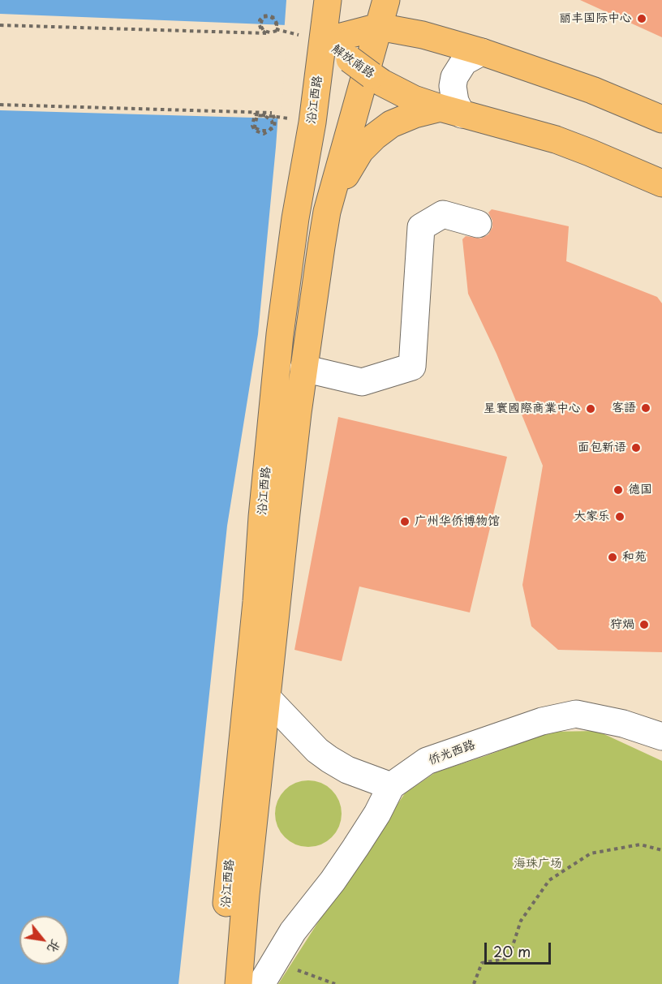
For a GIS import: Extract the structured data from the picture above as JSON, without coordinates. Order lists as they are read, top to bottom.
{
  "streets": {
    "main road": ["解放南路", "沿江西路"],
    "street": ["侨光西路"]
  },
  "crossings": [
    ["解放南路", "沿江西路"]
  ],
  "parks": ["海珠广场"],
  "places": [
    "丽丰国际中心",
    "客語",
    "星寰國際商業中心",
    "面包新语",
    "德国",
    "大家乐",
    "广州华侨博物馆",
    "和苑",
    "狩煱"
  ],
  "scale_bar": "20 m",
  "north": "bottom right"
}
